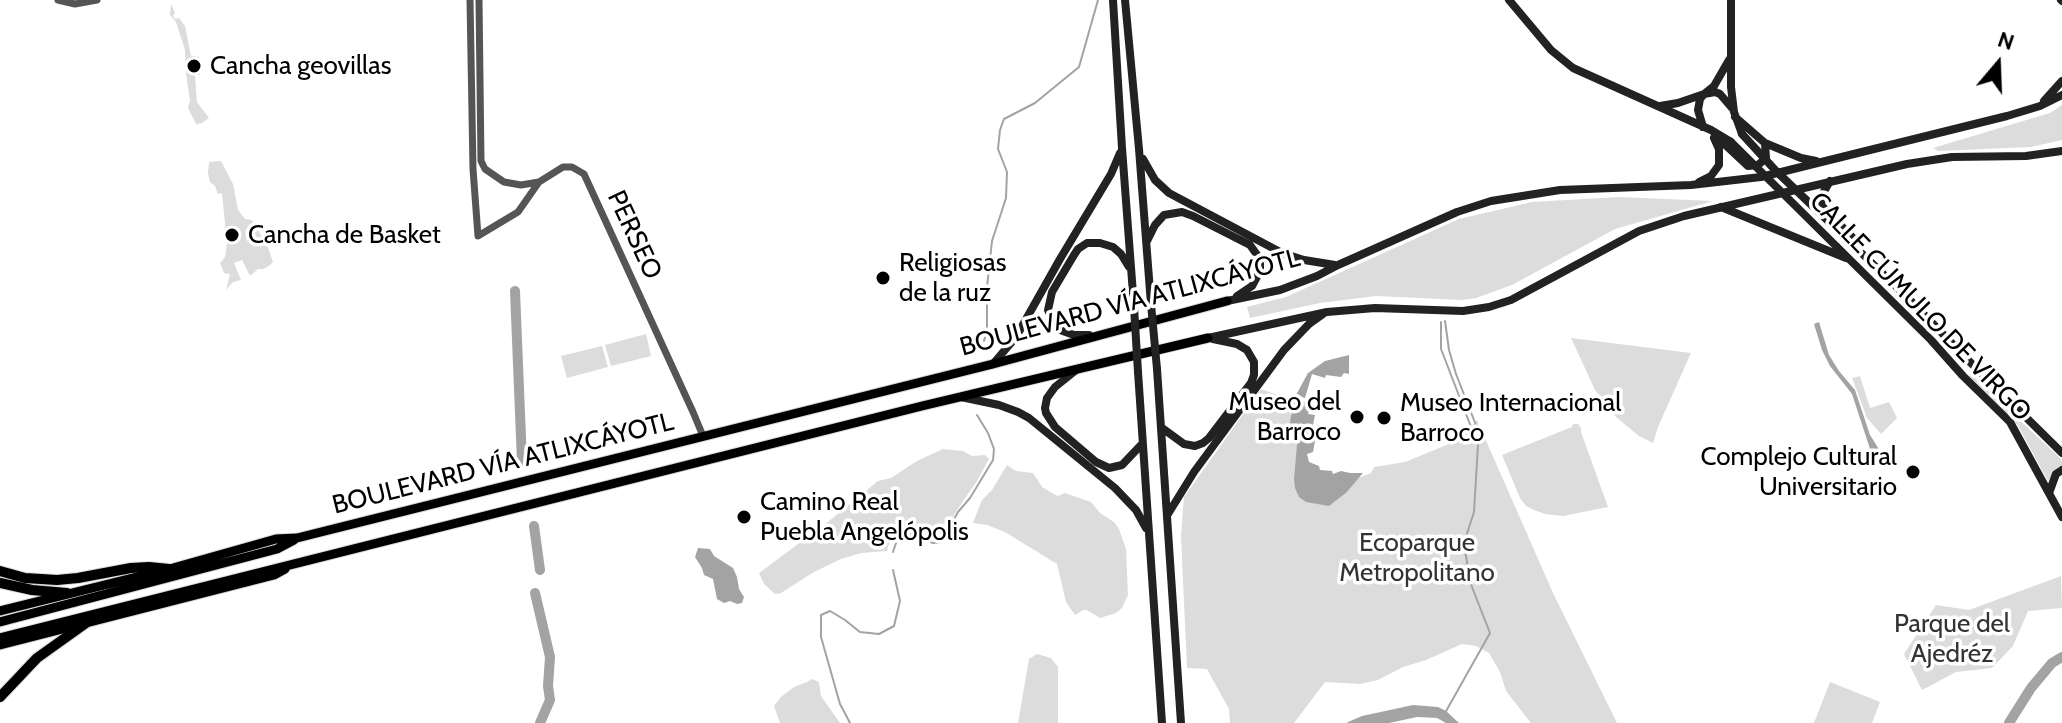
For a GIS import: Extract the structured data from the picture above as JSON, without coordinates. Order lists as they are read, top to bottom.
{
  "streets": {
    "main road": ["BOULEVARD VÍA ATLIXCÁYOTL", "CALLE CÚMULO DE VIRGO"],
    "street": ["PERSEO"]
  },
  "crossings": [
    ["PERSEO", "BOULEVARD VÍA ATLIXCÁYOTL"]
  ],
  "parks": ["Ecoparque Metropolitano", "Parque del Ajedréz"],
  "places": [
    "Cancha geovillas",
    "Cancha de Basket",
    "Religiosas de la ruz",
    "Museo del Barroco",
    "Museo Internacional Barroco",
    "Complejo Cultural Universitario",
    "Camino Real Puebla Angelópolis"
  ],
  "north": "top"
}
